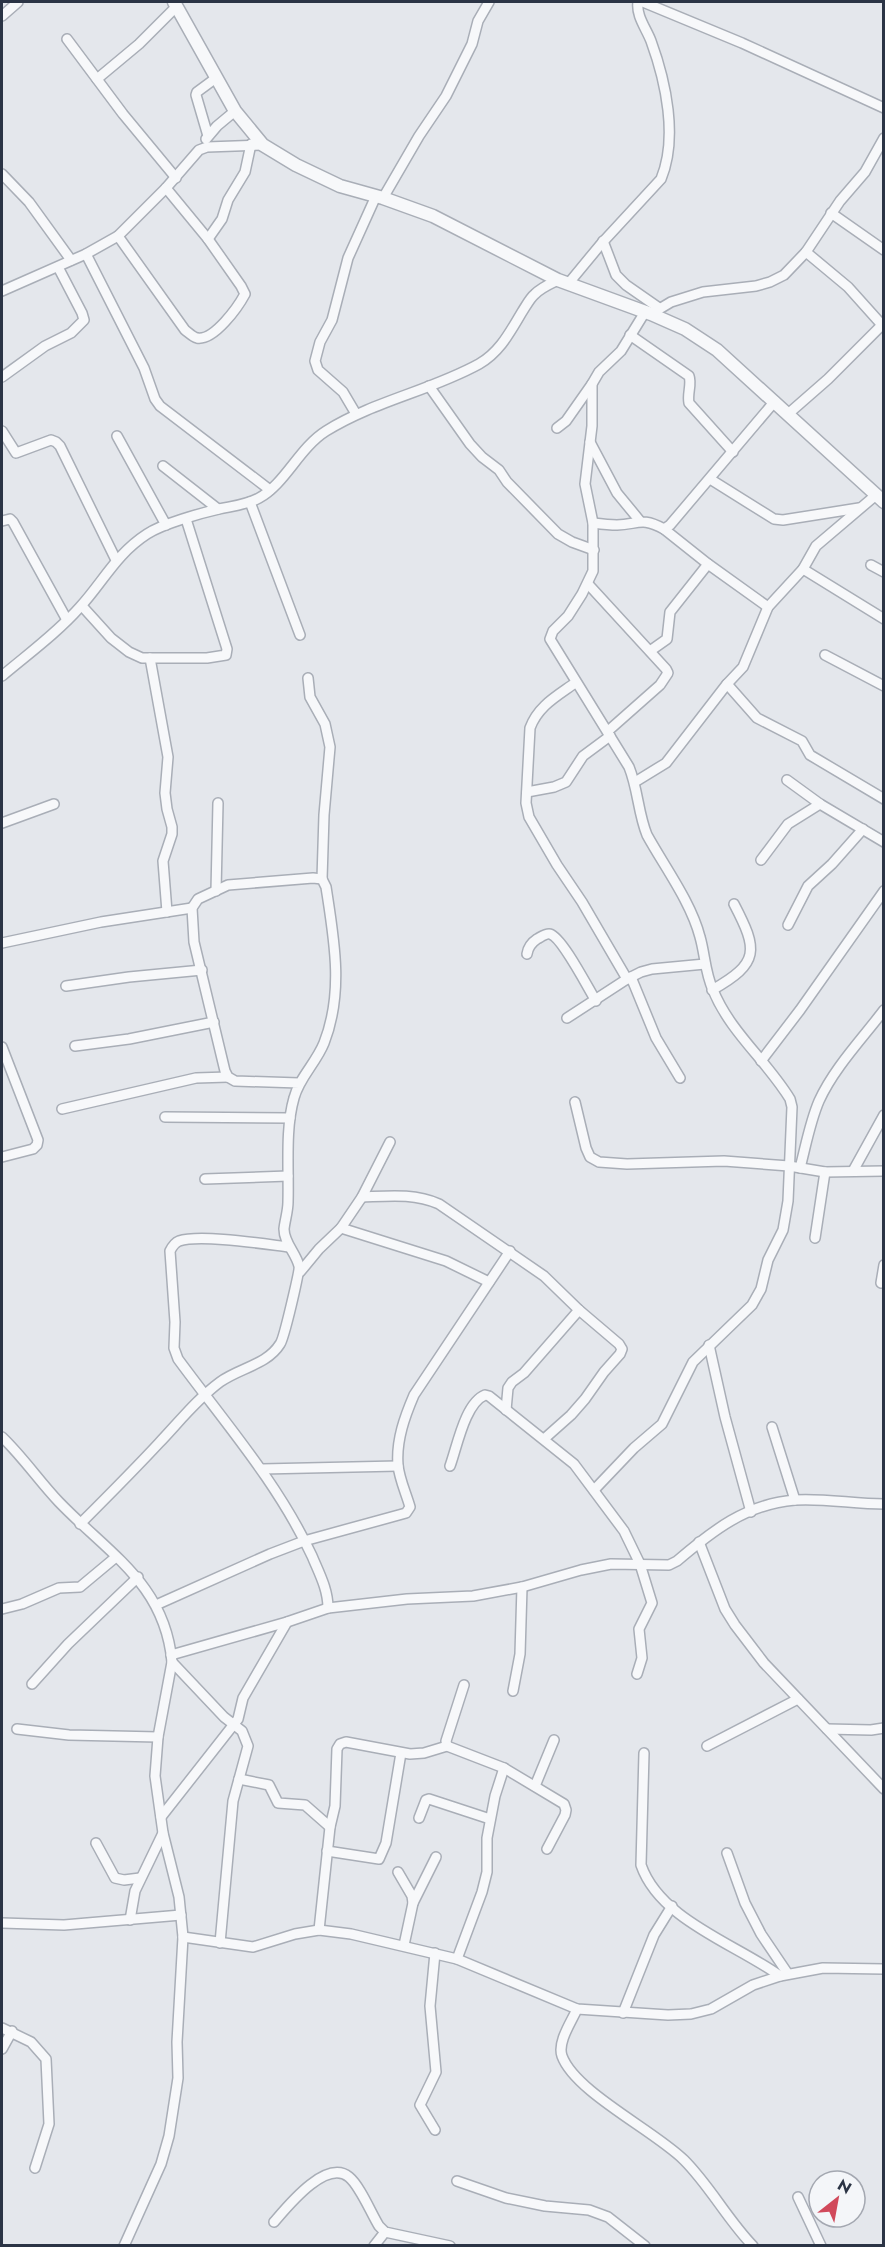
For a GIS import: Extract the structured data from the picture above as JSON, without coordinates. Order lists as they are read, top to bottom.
{
  "north": "top right"
}
